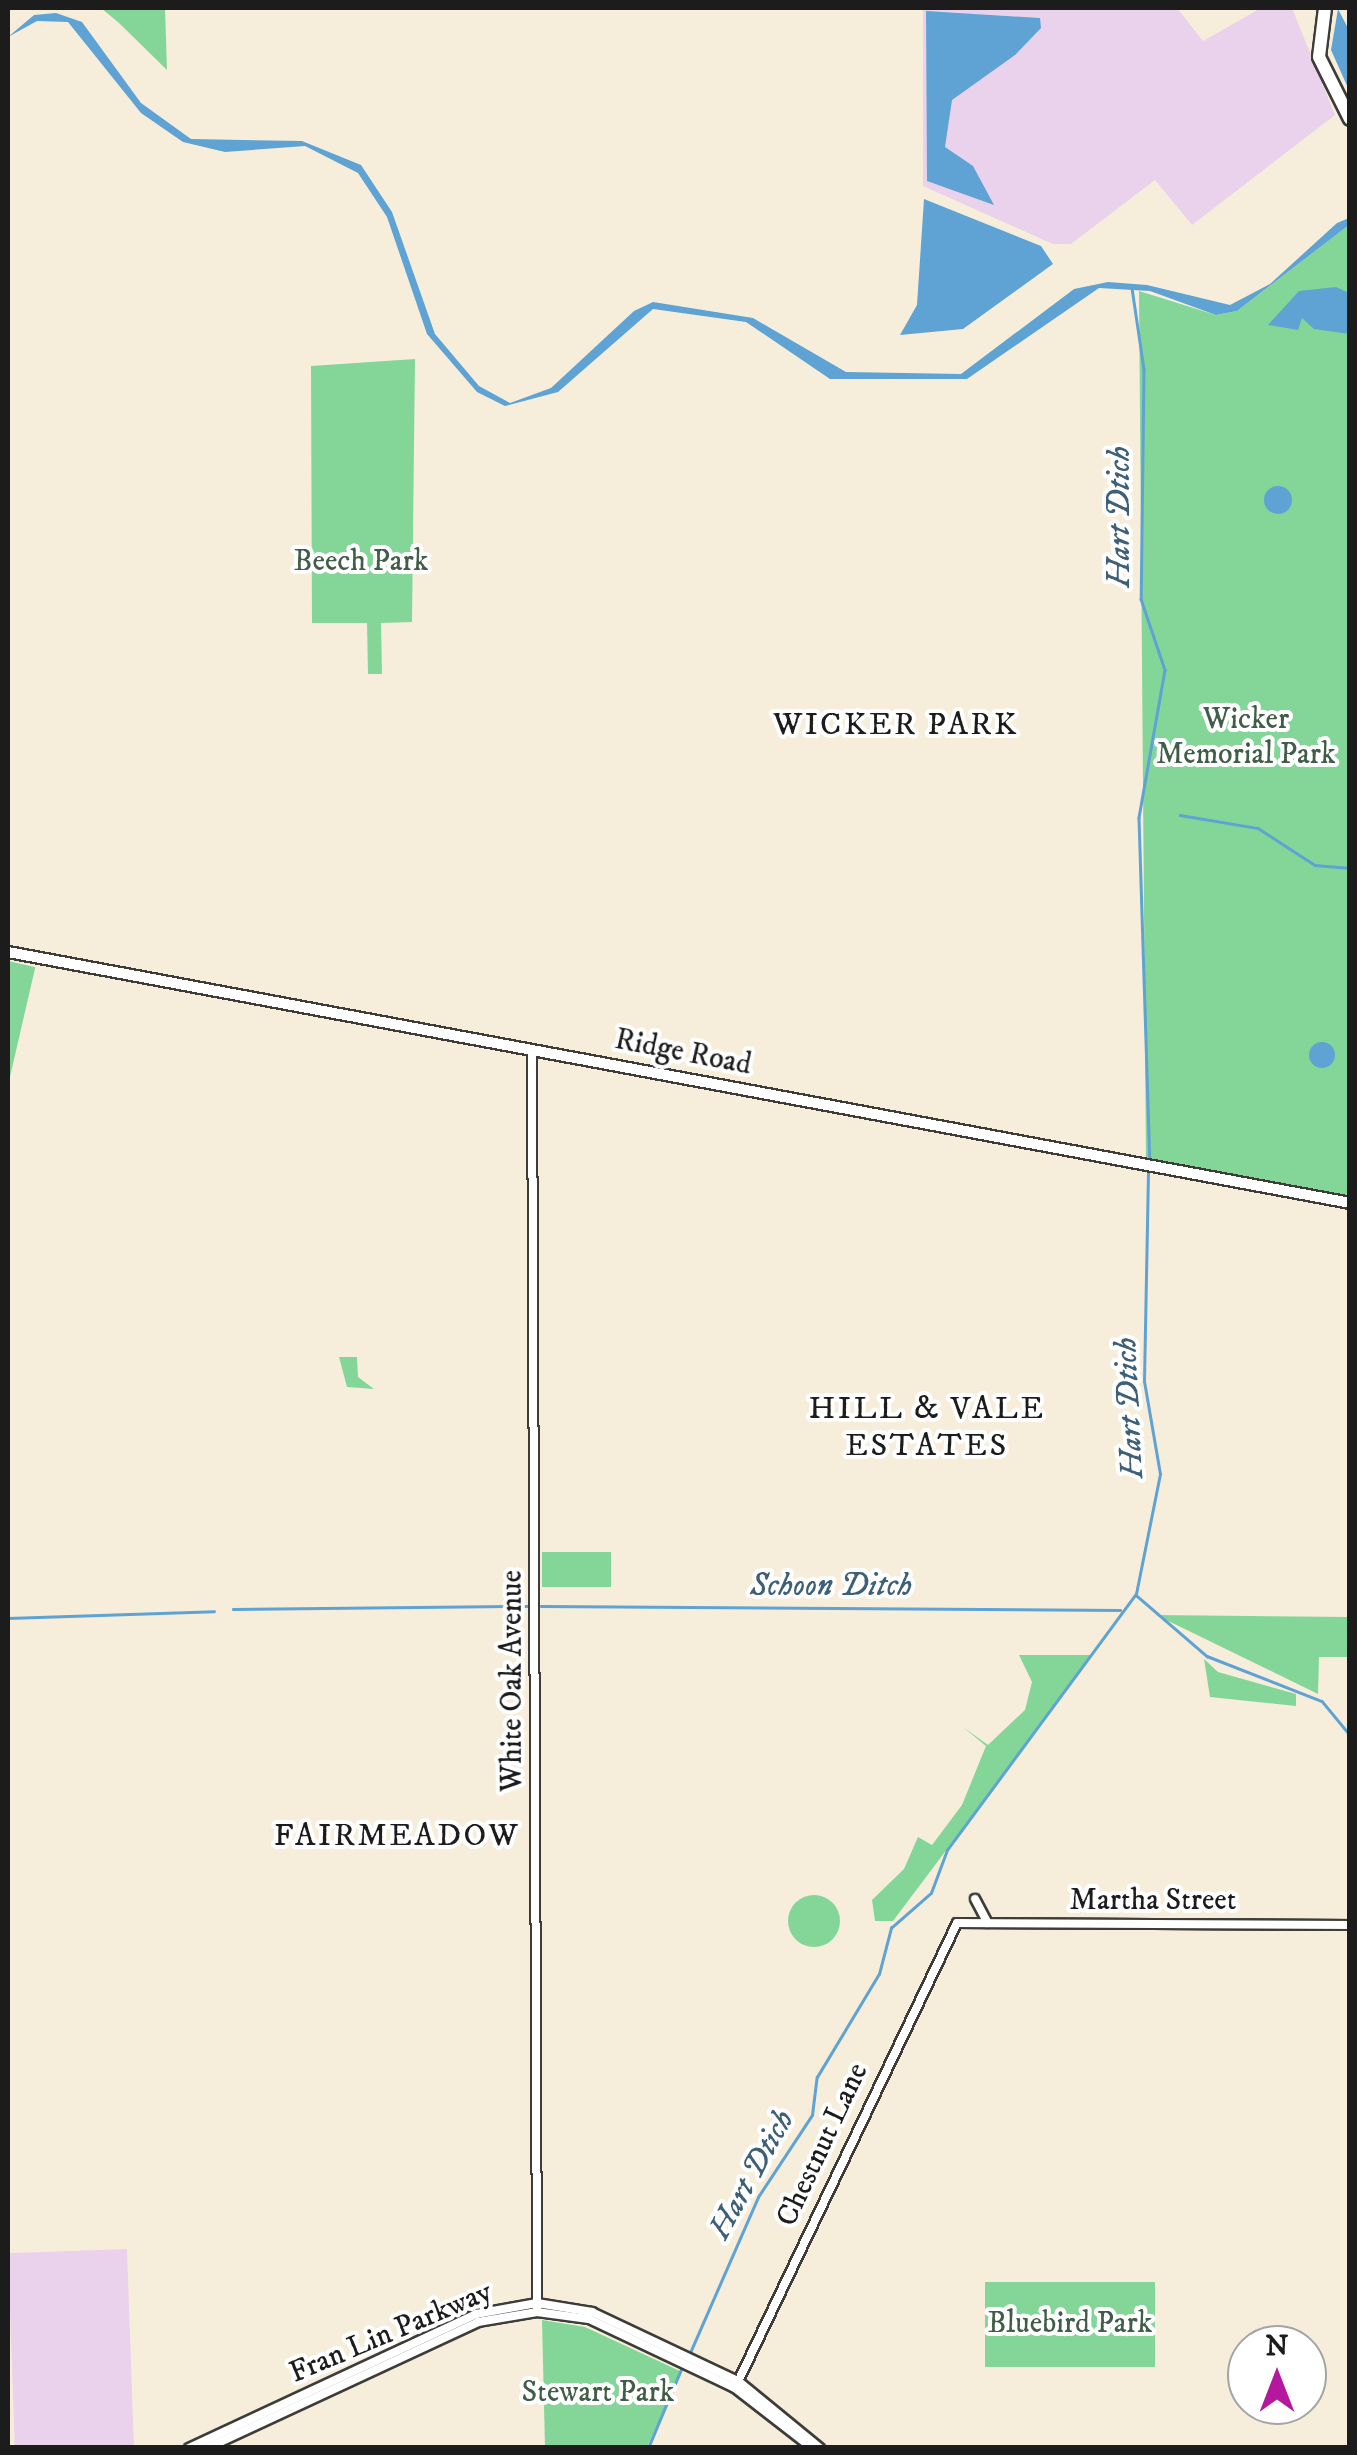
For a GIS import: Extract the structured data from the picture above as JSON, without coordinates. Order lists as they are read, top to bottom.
{
  "streets": {
    "main road": ["Ridge Road"],
    "street": [
      "White Oak Avenue",
      "Martha Street",
      "Chestnut Lane",
      "Fran Lin Parkway"
    ]
  },
  "crossings": [
    ["Ridge Road", "White Oak Avenue"],
    ["White Oak Avenue", "Fran Lin Parkway"],
    ["Martha Street", "Chestnut Lane"],
    ["Chestnut Lane", "Fran Lin Parkway"]
  ],
  "districts": ["WICKER PARK", "HILL & VALE ESTATES", "FAIRMEADOW"],
  "water": ["Hart Dtich", "Schoon Ditch"],
  "parks": [
    "Beech Park",
    "Wicker Memorial Park",
    "Bluebird Park",
    "Stewart Park"
  ],
  "north": "top"
}
